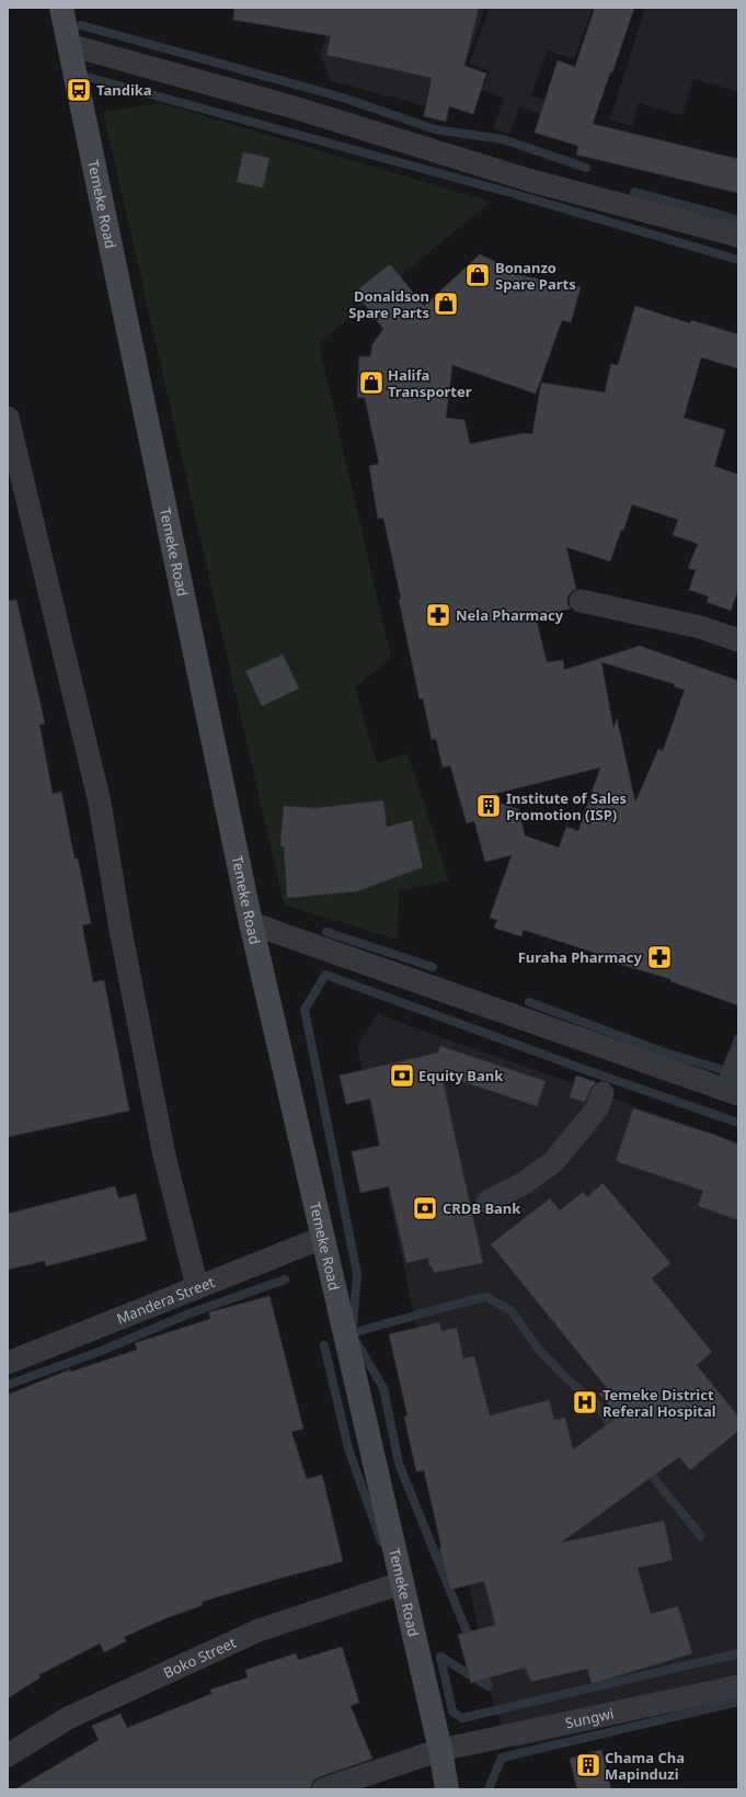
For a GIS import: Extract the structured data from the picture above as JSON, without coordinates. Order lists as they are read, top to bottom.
{
  "streets": {
    "street": [
      "Temeke Road",
      "Mandera Street",
      "Boko Street",
      "Sungwi"
    ]
  },
  "crossings": [
    ["Temeke Road", "Mandera Street"],
    ["Temeke Road", "Boko Street"],
    ["Temeke Road", "Sungwi"]
  ],
  "places": {
    "bus stop": ["Tandika"],
    "shop": ["Bonanzo Spare Parts", "Donaldson Spare Parts", "Halifa Transporter"],
    "pharmacy": ["Nela Pharmacy", "Furaha Pharmacy"],
    "building": ["Institute of Sales Promotion (ISP)", "Chama Cha Mapinduzi"],
    "bank": ["Equity Bank", "CRDB Bank"],
    "hospital": ["Temeke District Referal Hospital"]
  }
}
